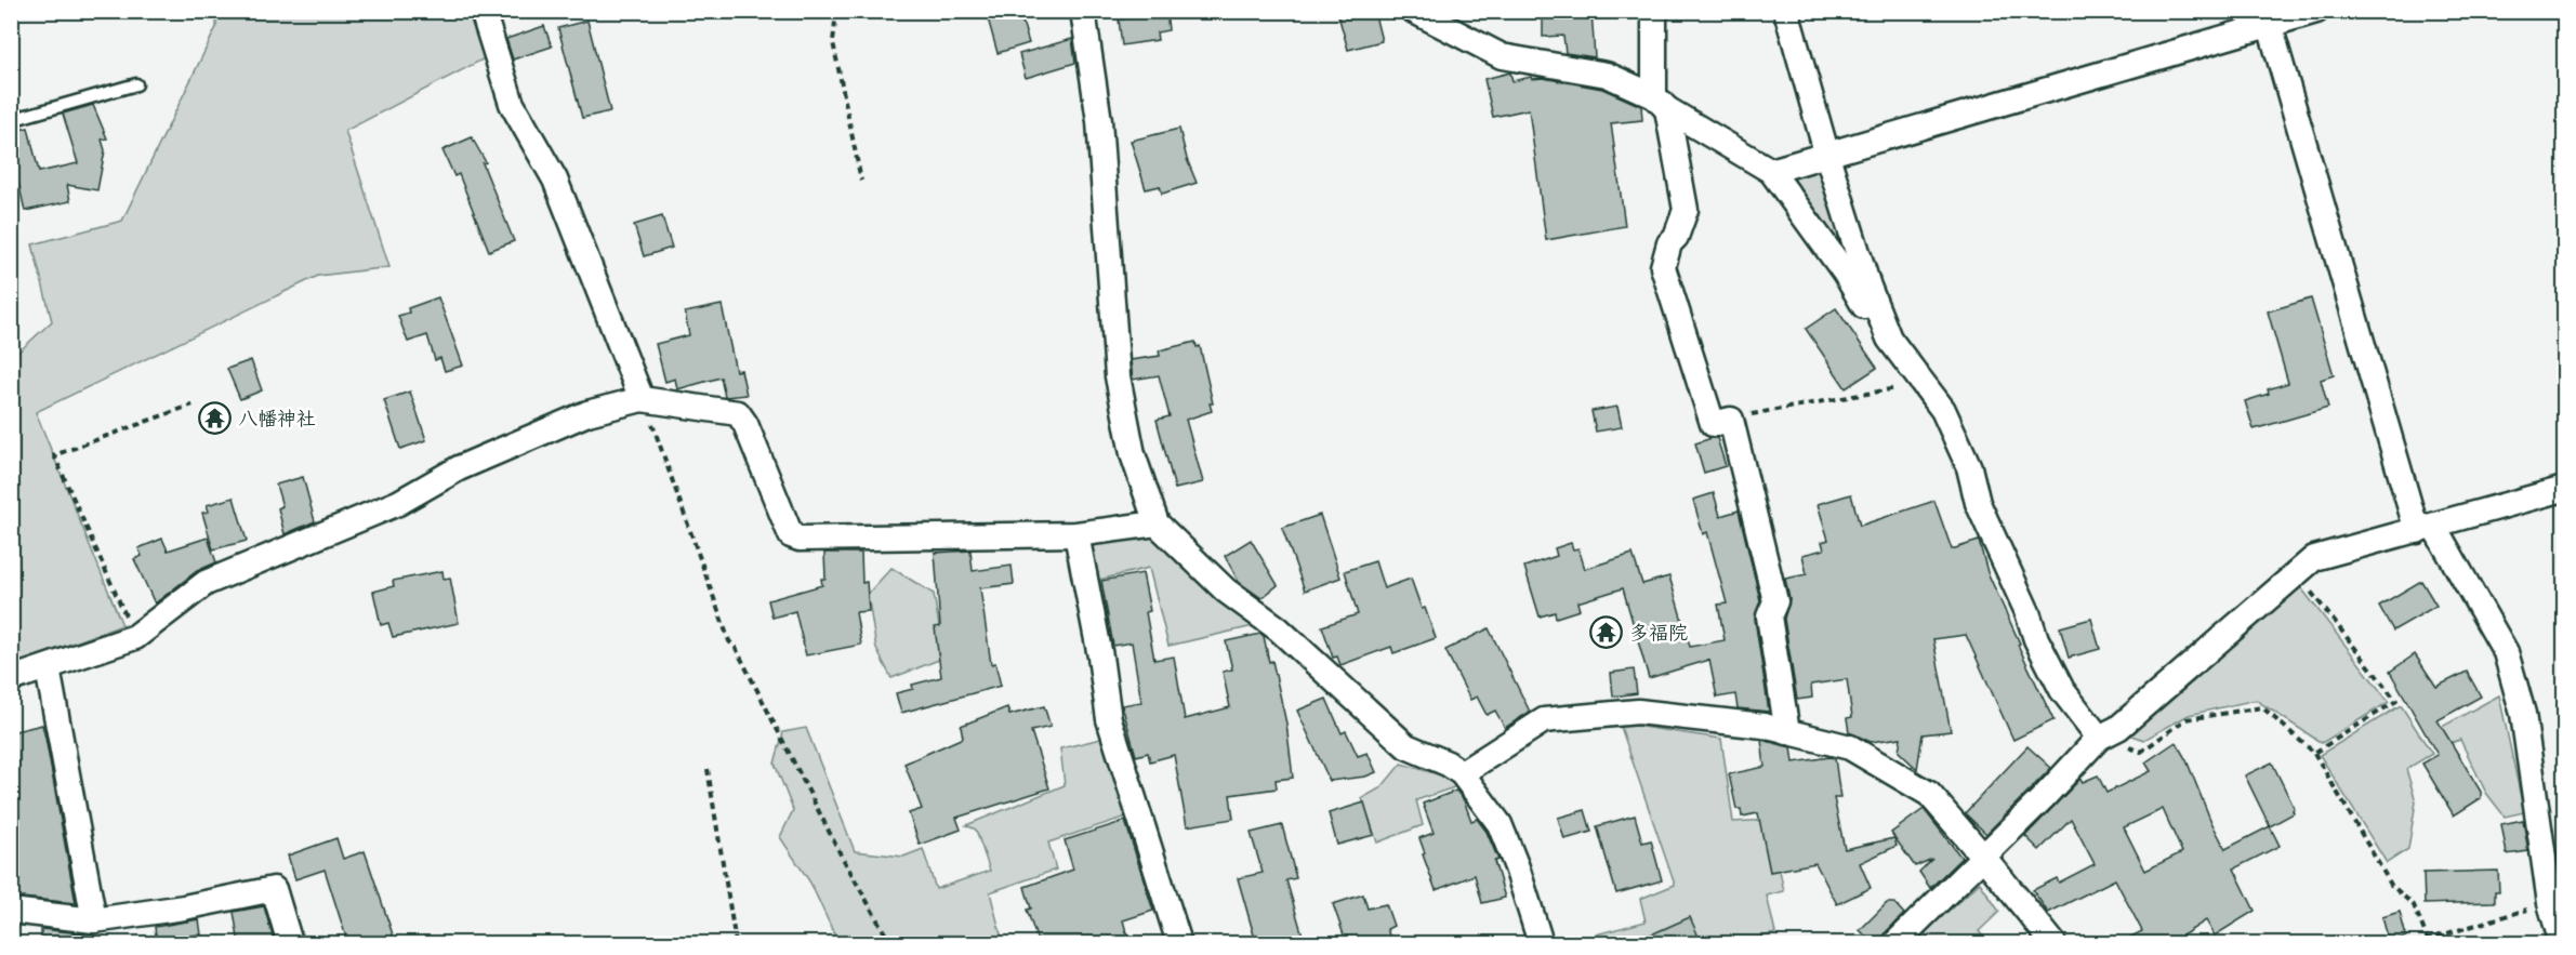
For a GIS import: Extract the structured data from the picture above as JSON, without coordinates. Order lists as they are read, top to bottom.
{
  "places": {
    "temple": ["八幡神社", "多福院"]
  }
}
